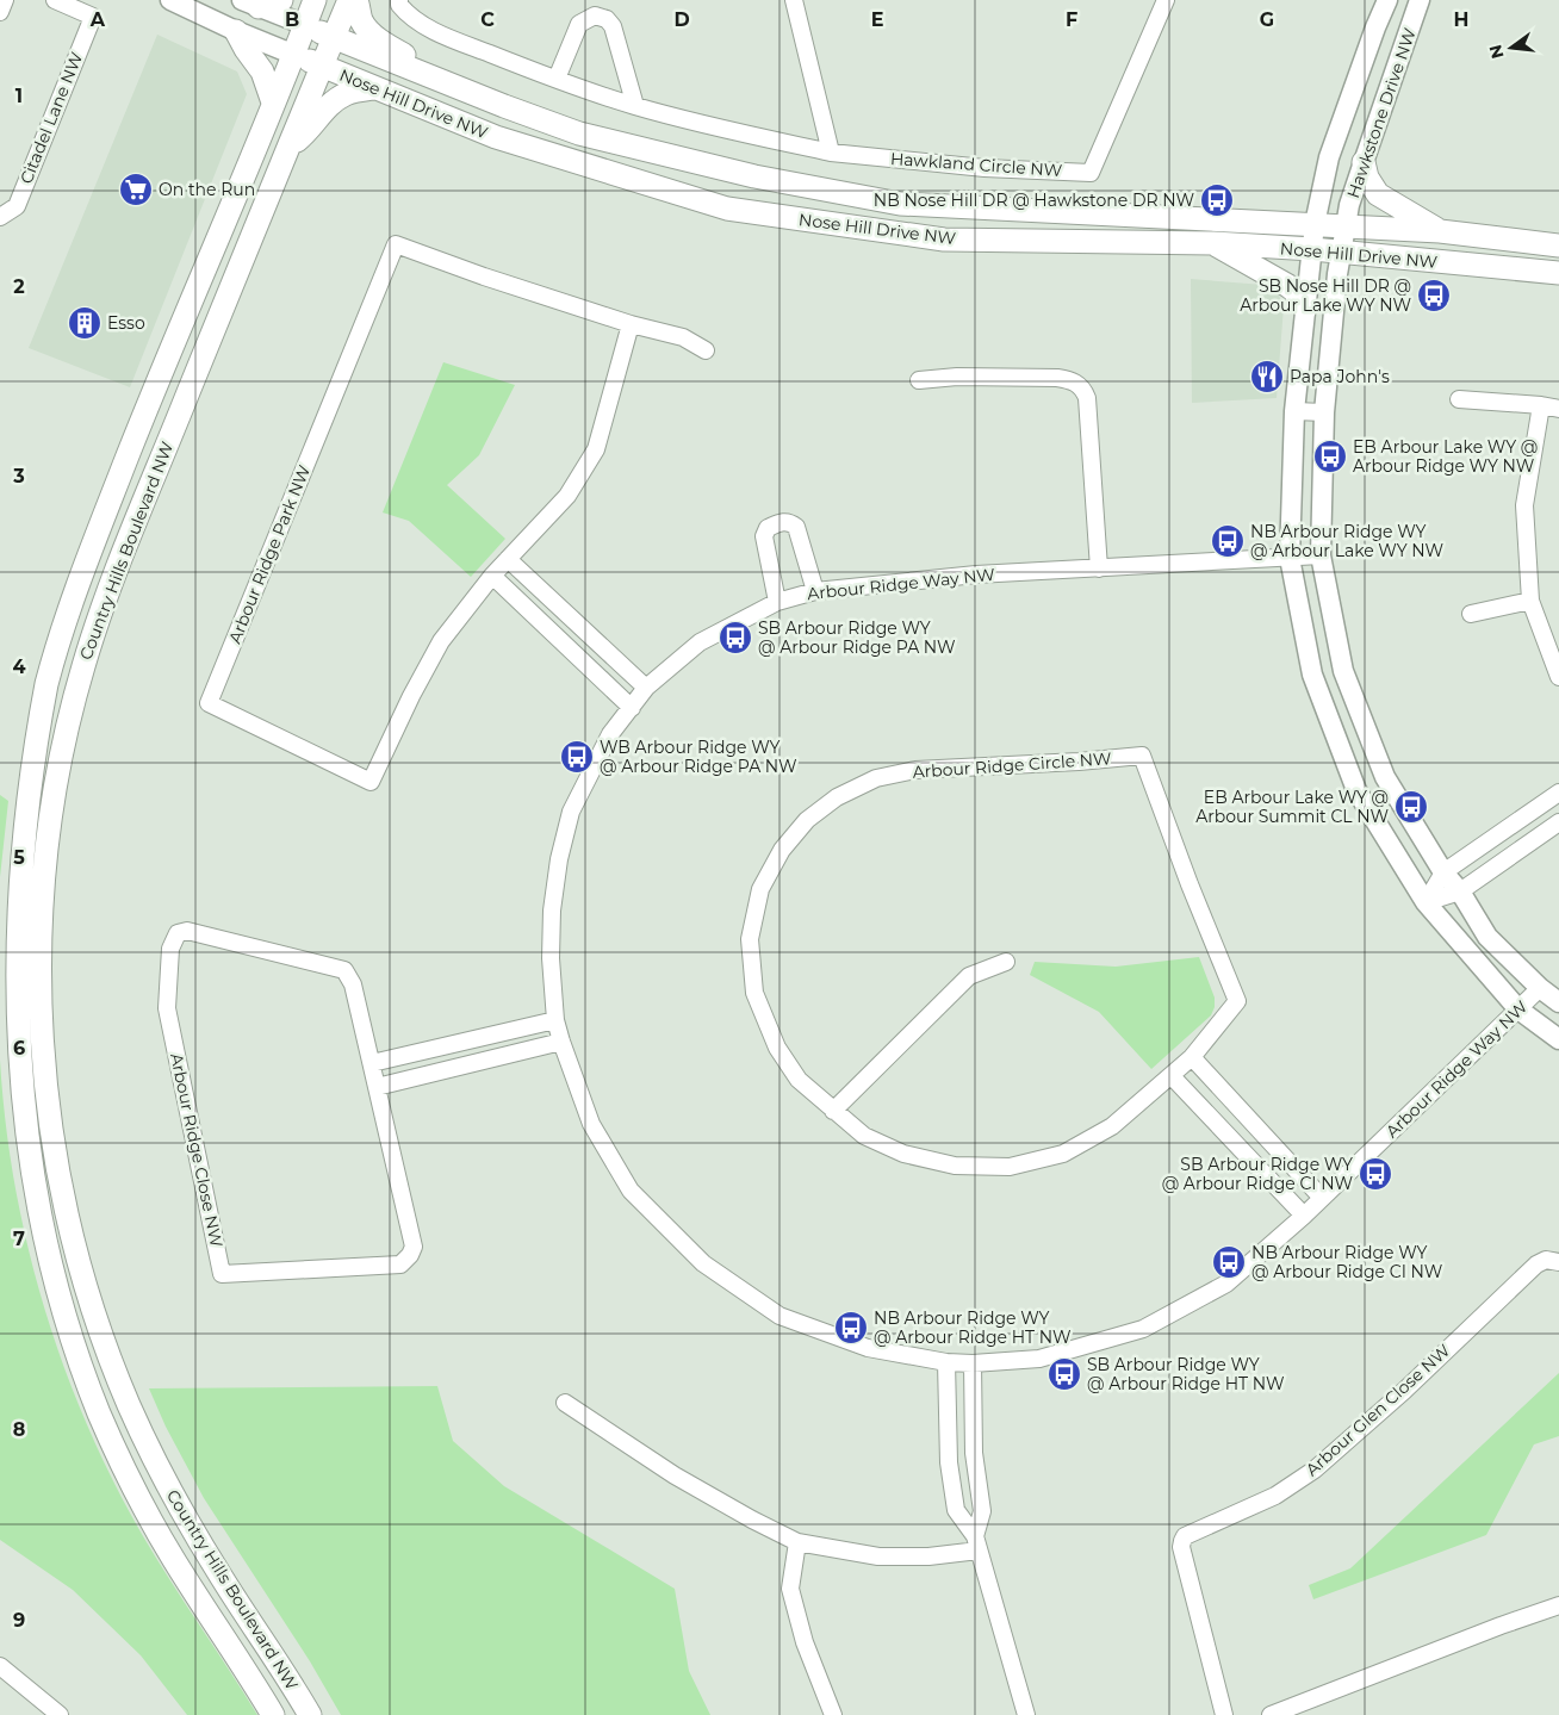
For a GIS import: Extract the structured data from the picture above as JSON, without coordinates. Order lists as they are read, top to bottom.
{
  "streets": {
    "main road": ["Nose Hill Drive NW", "Country Hills Boulevard NW"],
    "street": [
      "Hawkstone Drive NW",
      "Citadel Lane NW",
      "Hawkland Circle NW",
      "Arbour Ridge Park NW",
      "Arbour Ridge Way NW",
      "Arbour Ridge Circle NW",
      "Arbour Ridge Close NW",
      "Arbour Glen Close NW"
    ]
  },
  "crossings": [
    ["Nose Hill Drive NW", "Hawkstone Drive NW"],
    ["Nose Hill Drive NW", "Country Hills Boulevard NW"],
    ["Hawkstone Drive NW", "Arbour Ridge Way NW"]
  ],
  "places": {
    "supermarket": ["On the Run"],
    "bus stop": [
      "NB Nose Hill DR @ Hawkstone DR NW",
      "SB Nose Hill DR @ Arbour Lake WY NW",
      "EB Arbour Lake WY @ Arbour Ridge WY NW",
      "NB Arbour Ridge WY @ Arbour Lake WY NW",
      "SB Arbour Ridge WY @ Arbour Ridge PA NW",
      "WB Arbour Ridge WY @ Arbour Ridge PA NW",
      "EB Arbour Lake WY @ Arbour Summit CL NW",
      "SB Arbour Ridge WY @ Arbour Ridge CI NW",
      "NB Arbour Ridge WY @ Arbour Ridge CI NW",
      "NB Arbour Ridge WY @ Arbour Ridge HT NW",
      "SB Arbour Ridge WY @ Arbour Ridge HT NW"
    ],
    "building": ["Esso"],
    "restaurant": ["Papa John's"]
  },
  "north": "left",
  "grid": {
    "columns": [
      "A",
      "B",
      "C",
      "D",
      "E",
      "F",
      "G",
      "H"
    ],
    "rows": [
      "1",
      "2",
      "3",
      "4",
      "5",
      "6",
      "7",
      "8",
      "9"
    ]
  }
}
